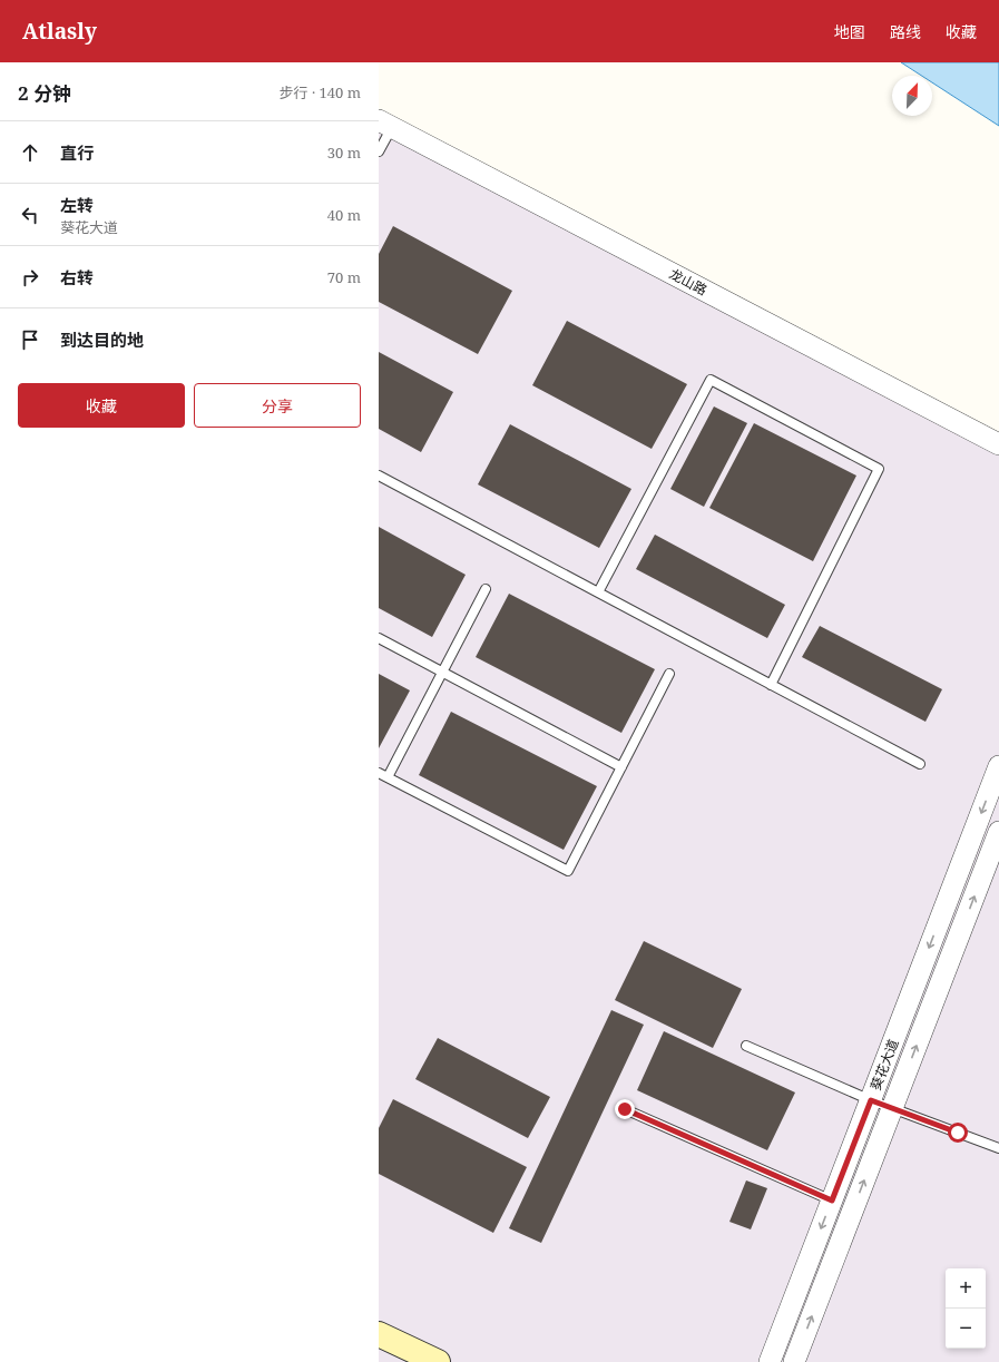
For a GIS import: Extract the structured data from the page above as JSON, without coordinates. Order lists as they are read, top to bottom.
{
  "streets": {
    "street": ["龙山路", "葵花大道"]
  },
  "north": "top right",
  "page": {
    "header": "Atlasly",
    "nav": ["地图", "路线", "收藏"],
    "heading": ["2 分钟", "步行 · 140 m"],
    "list": [
      ["直行", "30 m"],
      ["左转", "葵花大道", "40 m"],
      ["右转", "70 m"],
      "到达目的地"
    ],
    "buttons": ["收藏", "分享"],
    "map_buttons": ["+", "−"]
  }
}
